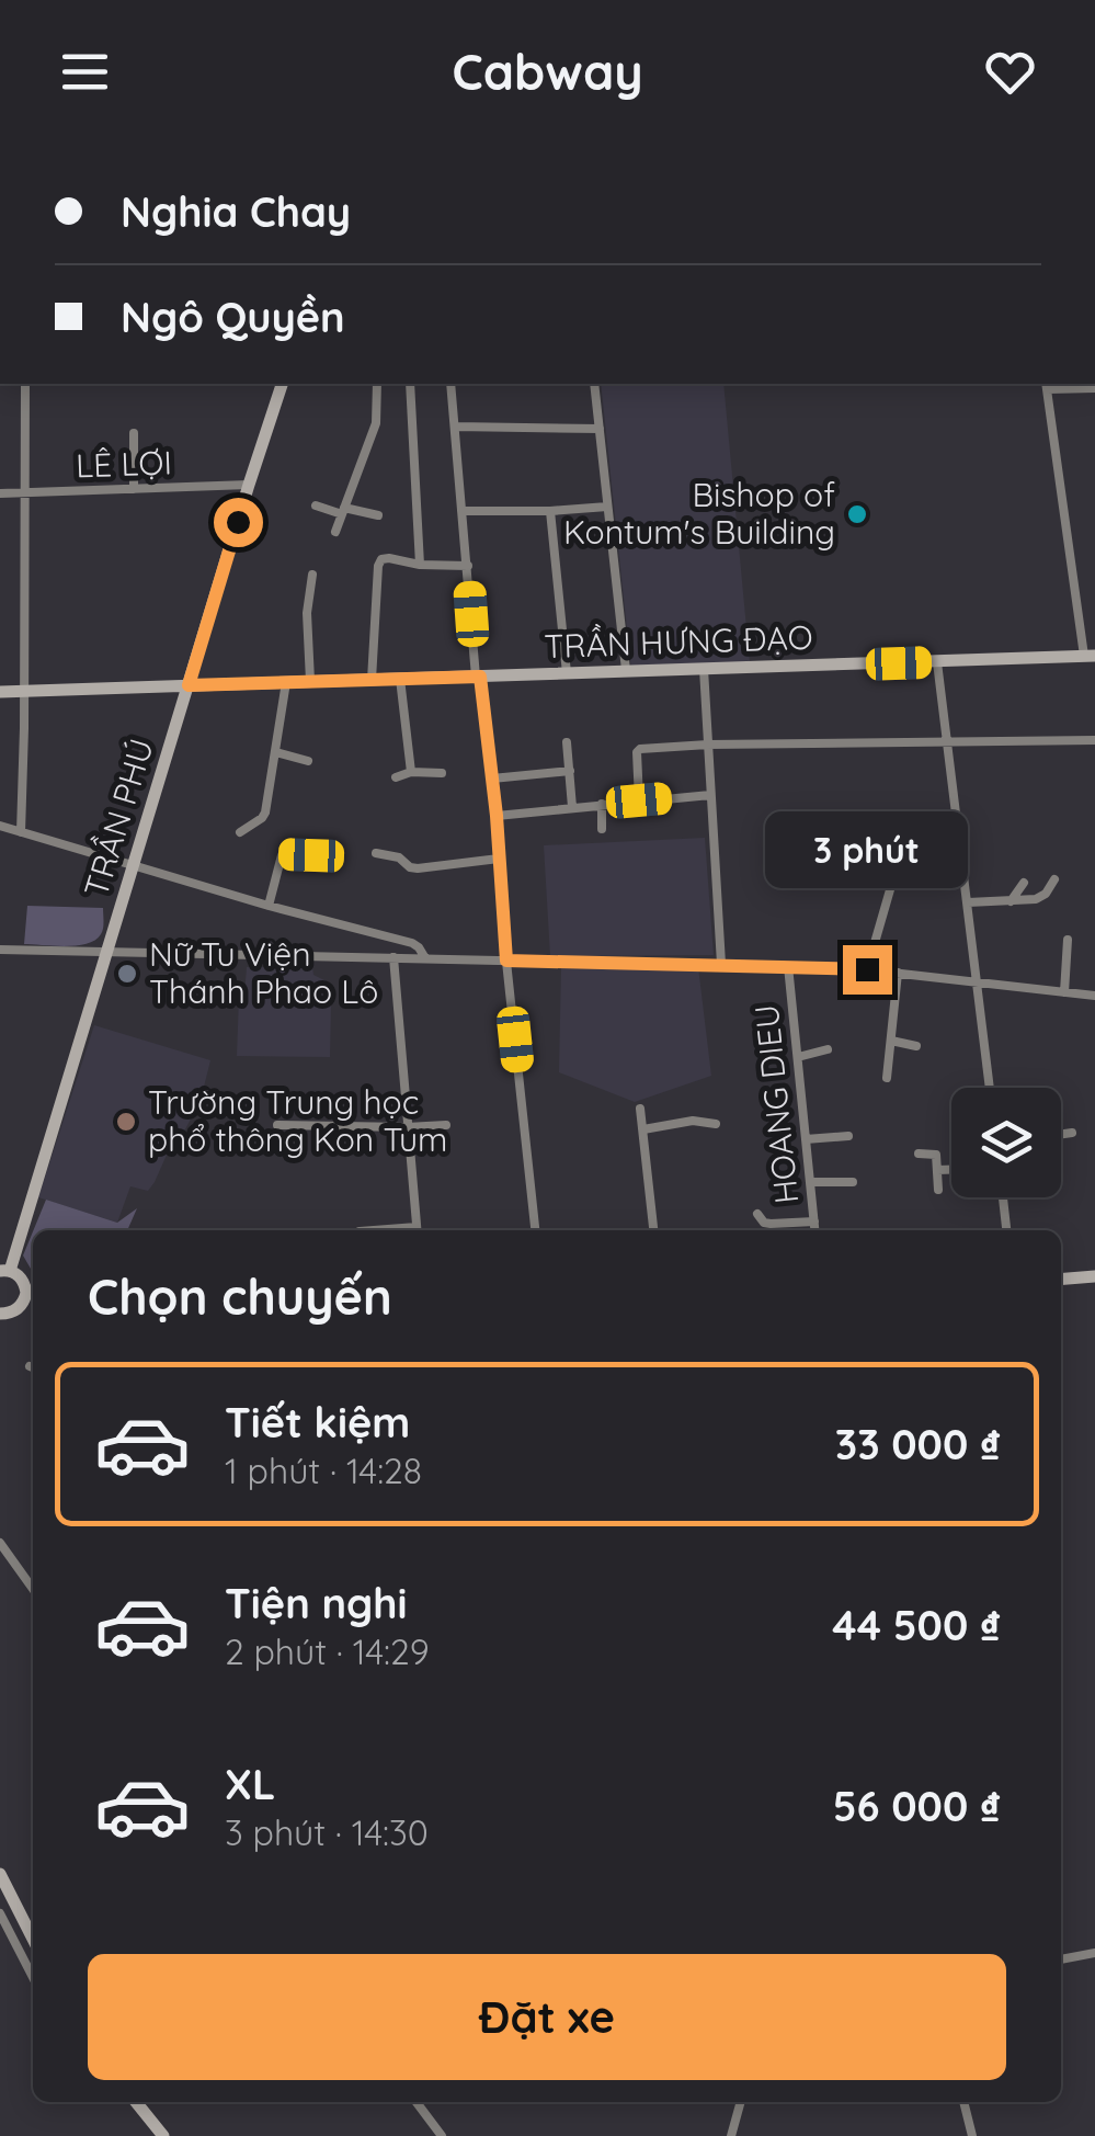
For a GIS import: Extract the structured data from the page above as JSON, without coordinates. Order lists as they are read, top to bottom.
{
  "streets": {
    "street": [
      "LÊ LỢI",
      "TRẦN HƯNG ĐẠO",
      "TRẦN PHÚ",
      "HOANG DIEU"
    ]
  },
  "crossings": [
    ["LÊ LỢI", "TRẦN PHÚ"],
    ["TRẦN HƯNG ĐẠO", "TRẦN PHÚ"]
  ],
  "places": ["Bishop of Kontum's Building", "Nữ Tu Viện Thánh Phao Lô", "Trường Trung học phổ thông Kon Tum"],
  "page": {
    "header": "Cabway",
    "banner": ["Nghia Chay", "Ngô Quyền"],
    "bubble": "3 phút",
    "heading": "Chọn chuyến",
    "list": [
      {
        "name": "Tiết kiệm",
        "note": "1 phút · 14:28",
        "value": "33 000 ₫"
      },
      {
        "name": "Tiện nghi",
        "note": "2 phút · 14:29",
        "value": "44 500 ₫"
      },
      {
        "name": "XL",
        "note": "3 phút · 14:30",
        "value": "56 000 ₫"
      }
    ],
    "buttons": "Đặt xe"
  }
}
